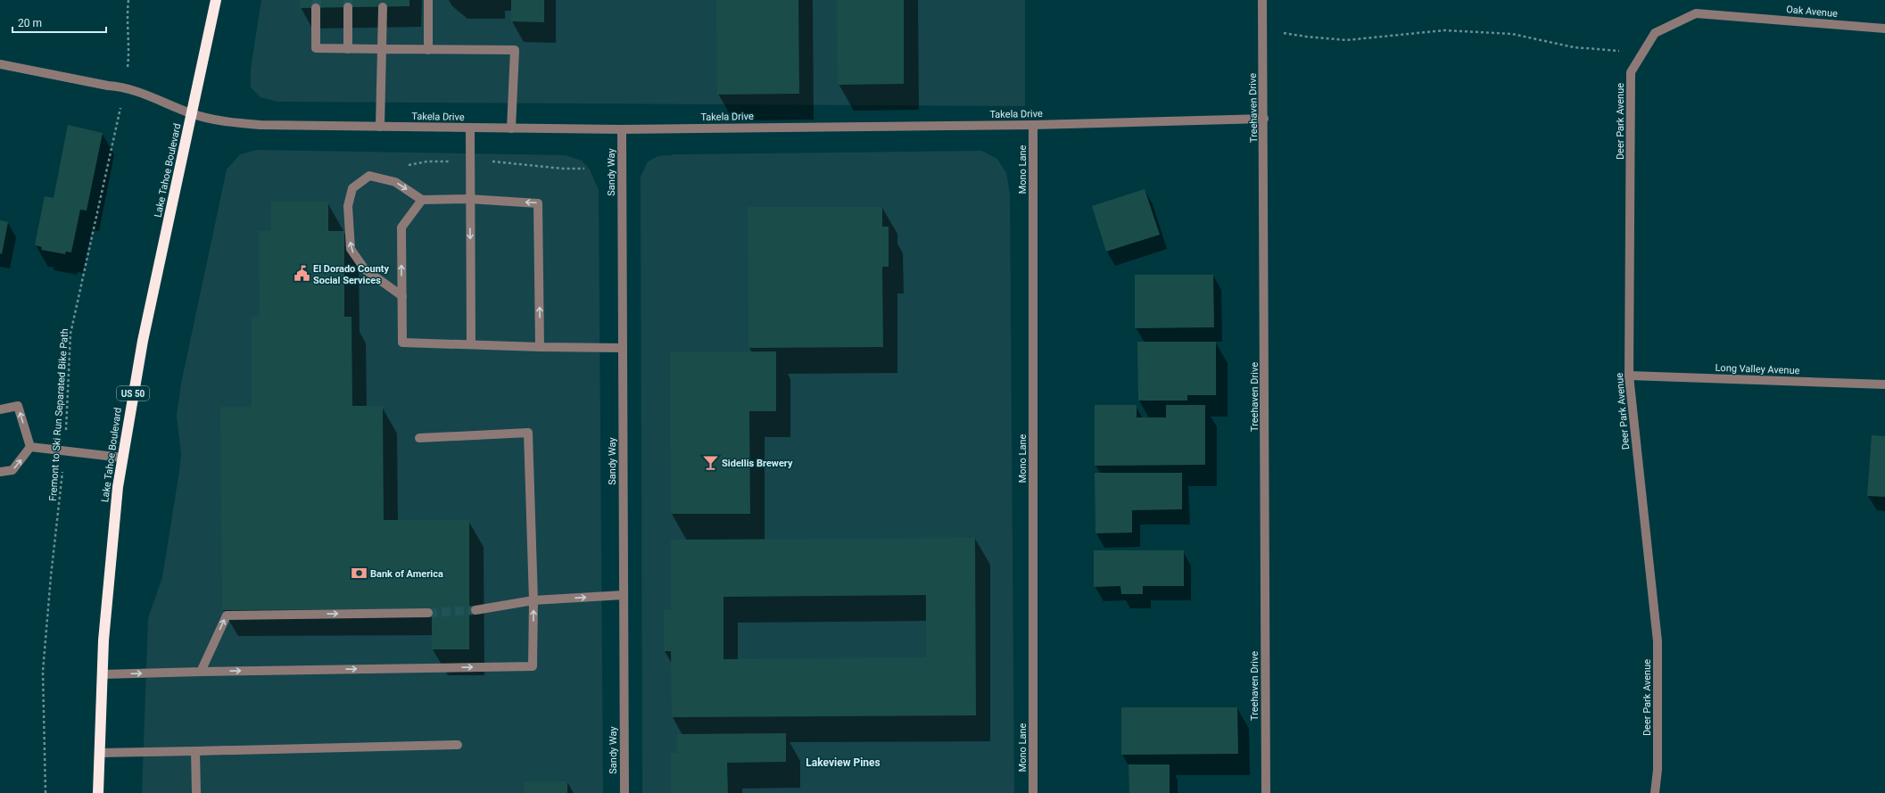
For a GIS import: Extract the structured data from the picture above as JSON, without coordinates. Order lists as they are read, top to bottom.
{
  "streets": {
    "highway": ["Lake Tahoe Boulevard", "US 50"],
    "street": [
      "Oak Avenue",
      "Treehaven Drive",
      "Takela Drive",
      "Deer Park Avenue",
      "Mono Lane",
      "Sandy Way",
      "Long Valley Avenue"
    ],
    "path": ["Fremont to Ski Run Separated Bike Path"]
  },
  "crossings": [
    ["Oak Avenue", "Deer Park Avenue"],
    ["Treehaven Drive", "Takela Drive"],
    ["Takela Drive", "Mono Lane"],
    ["Takela Drive", "Lake Tahoe Boulevard"],
    ["Takela Drive", "Sandy Way"],
    ["Takela Drive", "Fremont to Ski Run Separated Bike Path"],
    ["Deer Park Avenue", "Long Valley Avenue"]
  ],
  "districts": ["Lakeview Pines"],
  "places": {
    "public building": ["El Dorado County Social Services"],
    "bar": ["Sidellis Brewery"],
    "bank": ["Bank of America"]
  },
  "scale_bar": "20 m"
}
